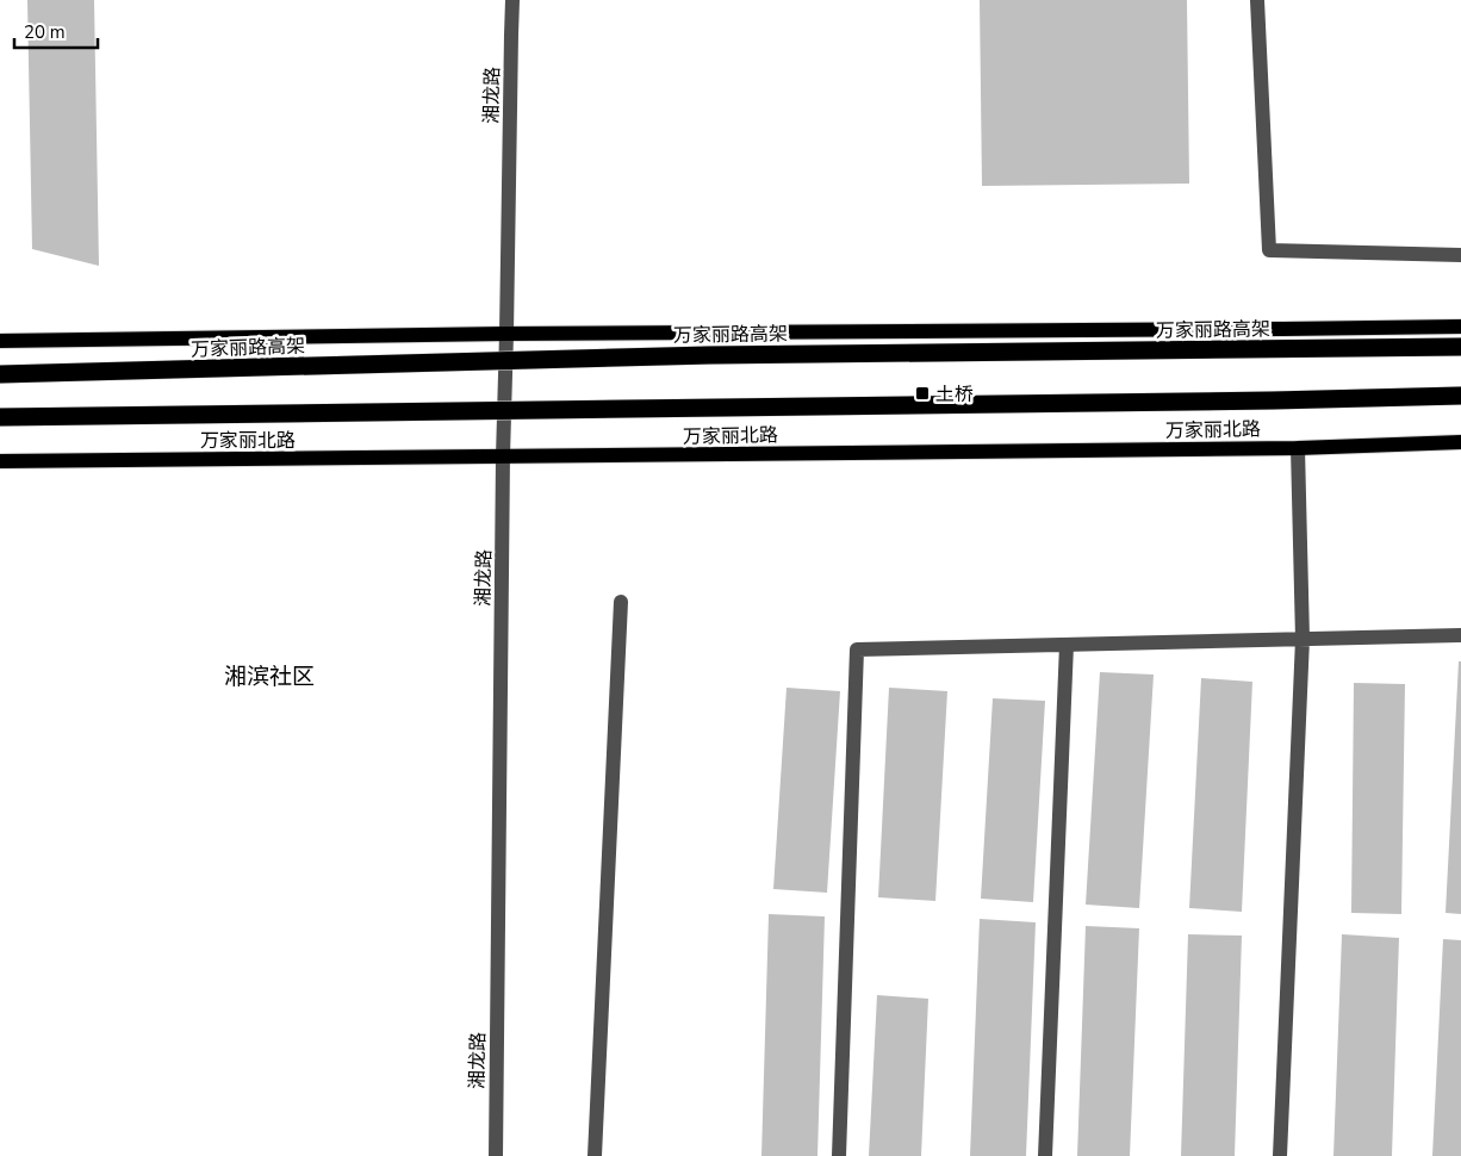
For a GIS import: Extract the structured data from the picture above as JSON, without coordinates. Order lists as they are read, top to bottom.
{
  "streets": {
    "highway": ["万家丽路高架"],
    "main road": ["万家丽北路"],
    "street": ["湘龙路"]
  },
  "crossings": [
    ["湘龙路", "万家丽北路"]
  ],
  "districts": ["湘滨社区"],
  "places": {
    "transit": ["土桥"]
  },
  "scale_bar": "20 m"
}
